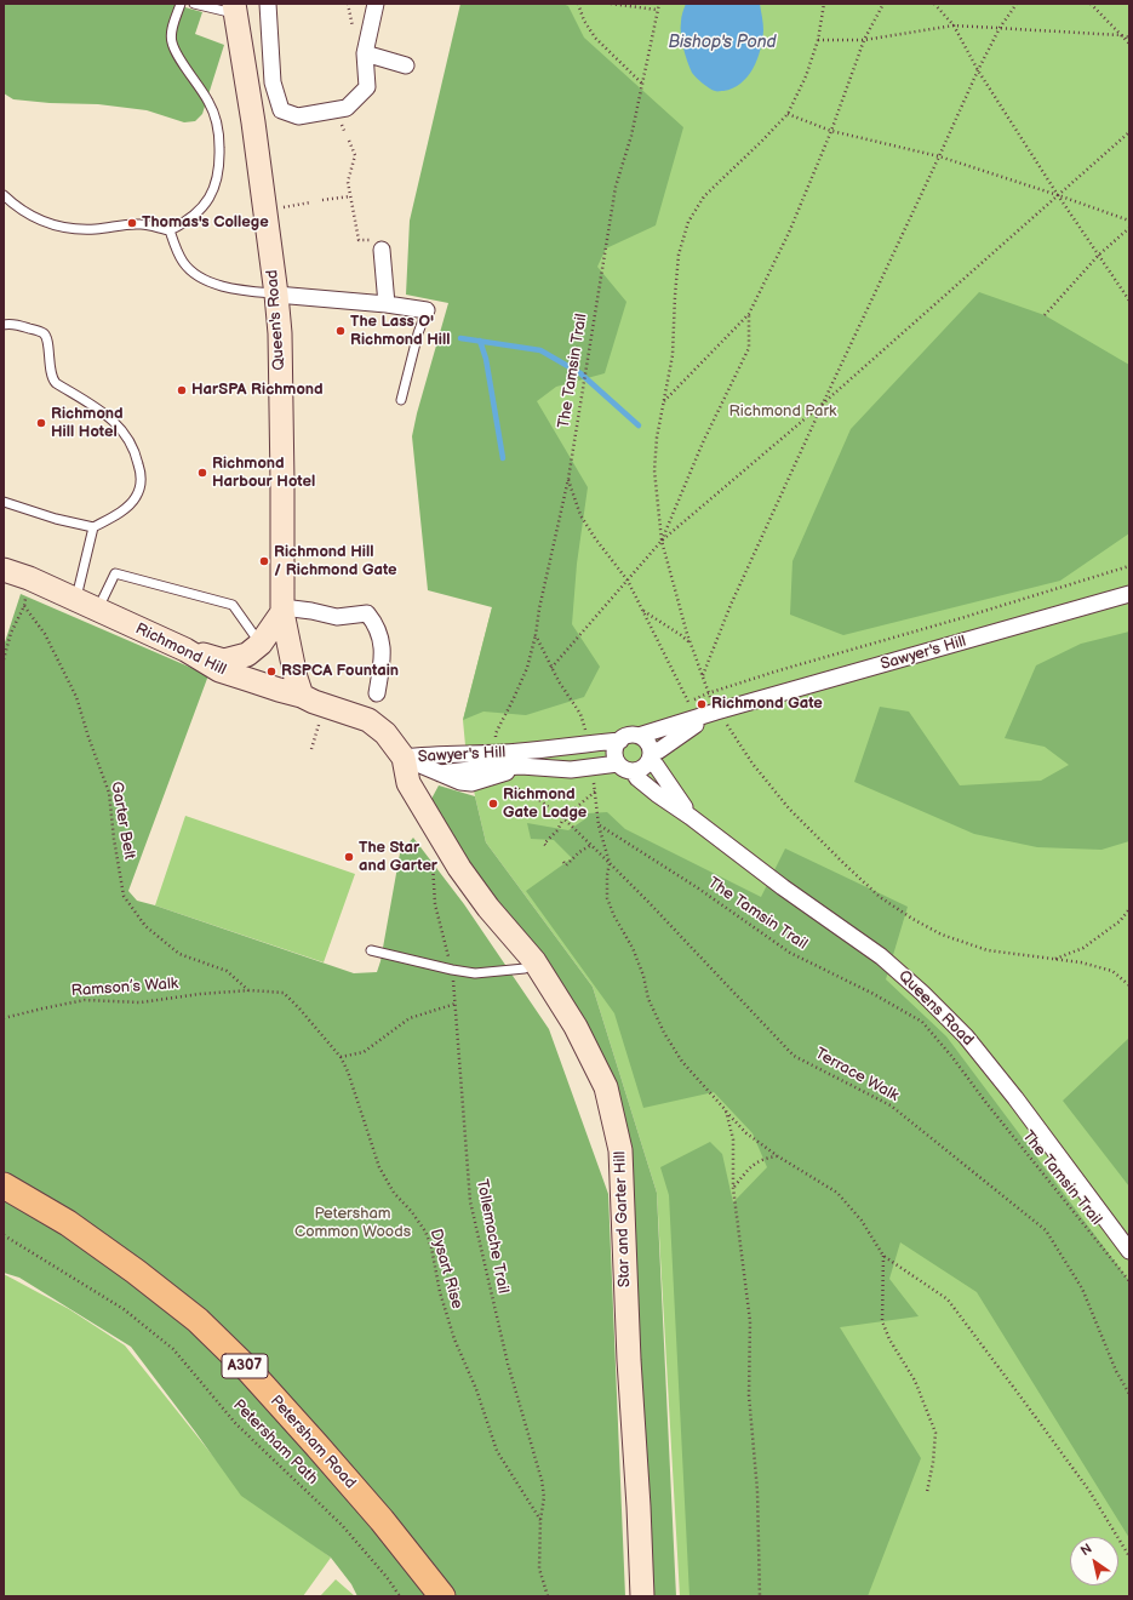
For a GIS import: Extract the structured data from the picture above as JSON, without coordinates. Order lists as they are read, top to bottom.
{
  "streets": {
    "main road": [
      "Queen's Road",
      "Richmond Hill",
      "Star and Garter Hill",
      "A307",
      "Petersham Road"
    ],
    "street": ["Sawyer's Hill", "Queens Road"],
    "path": [
      "The Tamsin Trail",
      "Garter Belt",
      "Ramson’s Walk",
      "Terrace Walk",
      "Tollemache Trail",
      "Dysart Rise",
      "Petersham Path"
    ]
  },
  "crossings": [
    ["Queen's Road", "Richmond Hill"],
    ["The Tamsin Trail", "Terrace Walk"],
    ["Richmond Hill", "Sawyer's Hill"],
    ["Richmond Hill", "Star and Garter Hill"],
    ["Sawyer's Hill", "Queens Road"],
    ["Sawyer's Hill", "Star and Garter Hill"],
    ["Garter Belt", "Ramson’s Walk"],
    ["Garter Belt", "Dysart Rise"],
    ["Ramson’s Walk", "Dysart Rise"],
    ["Tollemache Trail", "Dysart Rise"]
  ],
  "water": ["Bishop's Pond"],
  "parks": ["Richmond Park", "Petersham Common Woods"],
  "places": [
    "Thomas's College",
    "The Lass O' Richmond Hill",
    "HarSPA Richmond",
    "Richmond Hill Hotel",
    "Richmond Harbour Hotel",
    "Richmond Hill / Richmond Gate",
    "RSPCA Fountain",
    "Richmond Gate",
    "Richmond Gate Lodge",
    "The Star and Garter"
  ],
  "north": "top left"
}
